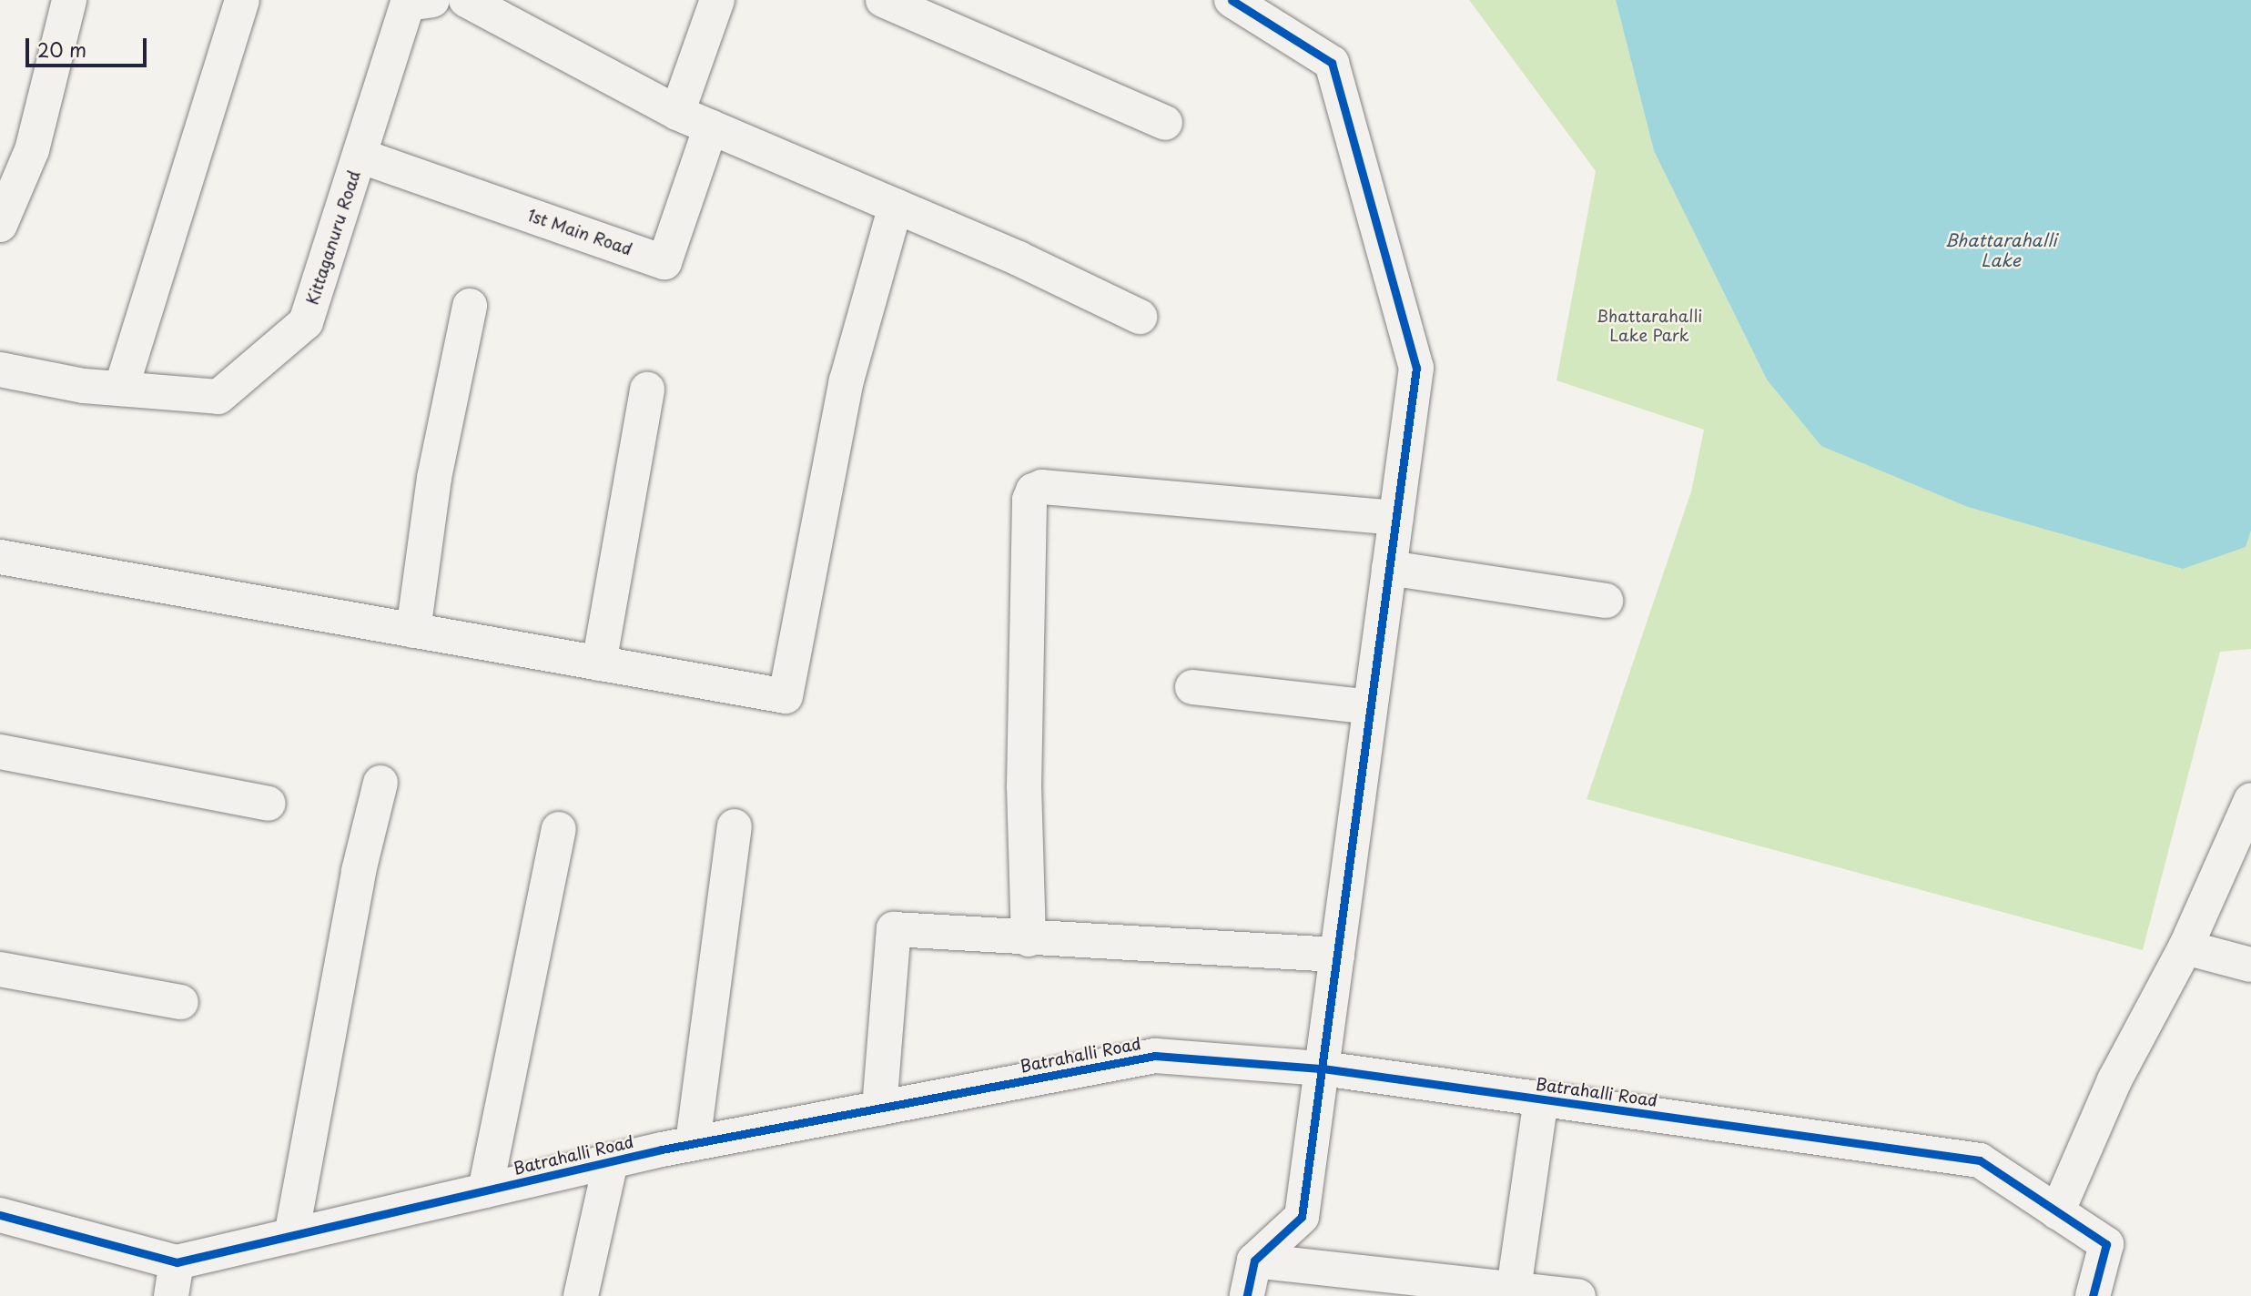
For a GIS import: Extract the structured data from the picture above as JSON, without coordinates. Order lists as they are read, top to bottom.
{
  "streets": {
    "street": ["1st Main Road", "Kittaganuru Road", "Batrahalli Road"]
  },
  "crossings": [
    ["1st Main Road", "Kittaganuru Road"]
  ],
  "water": ["Bhattarahalli Lake"],
  "parks": ["Bhattarahalli Lake Park"],
  "scale_bar": "20 m"
}
